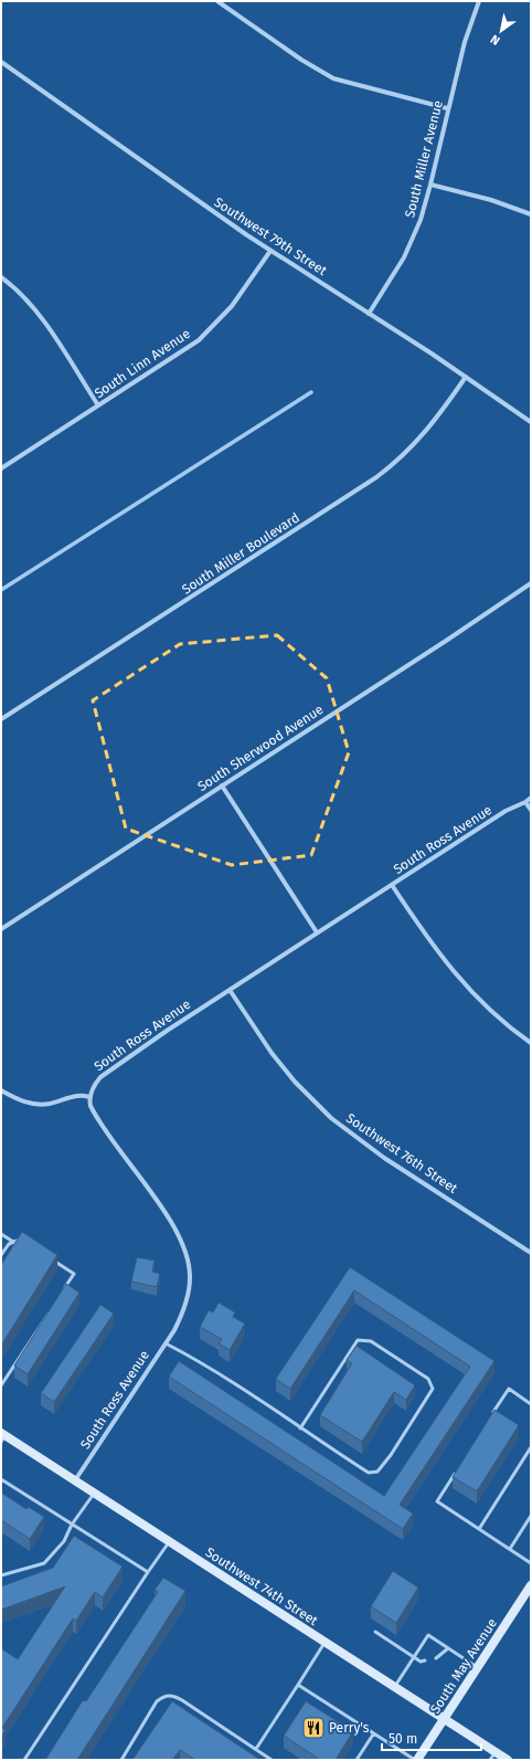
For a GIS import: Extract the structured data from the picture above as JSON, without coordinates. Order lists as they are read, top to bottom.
{
  "streets": {
    "main road": ["Southwest 74th Street", "South May Avenue"],
    "street": [
      "South Miller Avenue",
      "Southwest 79th Street",
      "South Linn Avenue",
      "South Miller Boulevard",
      "South Sherwood Avenue",
      "South Ross Avenue",
      "Southwest 76th Street"
    ]
  },
  "crossings": [
    ["South Miller Avenue", "Southwest 79th Street"],
    ["Southwest 79th Street", "South Linn Avenue"],
    ["Southwest 79th Street", "South Miller Boulevard"],
    ["South Ross Avenue", "Southwest 76th Street"],
    ["South Ross Avenue", "Southwest 74th Street"],
    ["Southwest 74th Street", "South May Avenue"]
  ],
  "places": {
    "restaurant": ["Perry's"]
  },
  "scale_bar": "50 m",
  "north": "bottom left"
}
